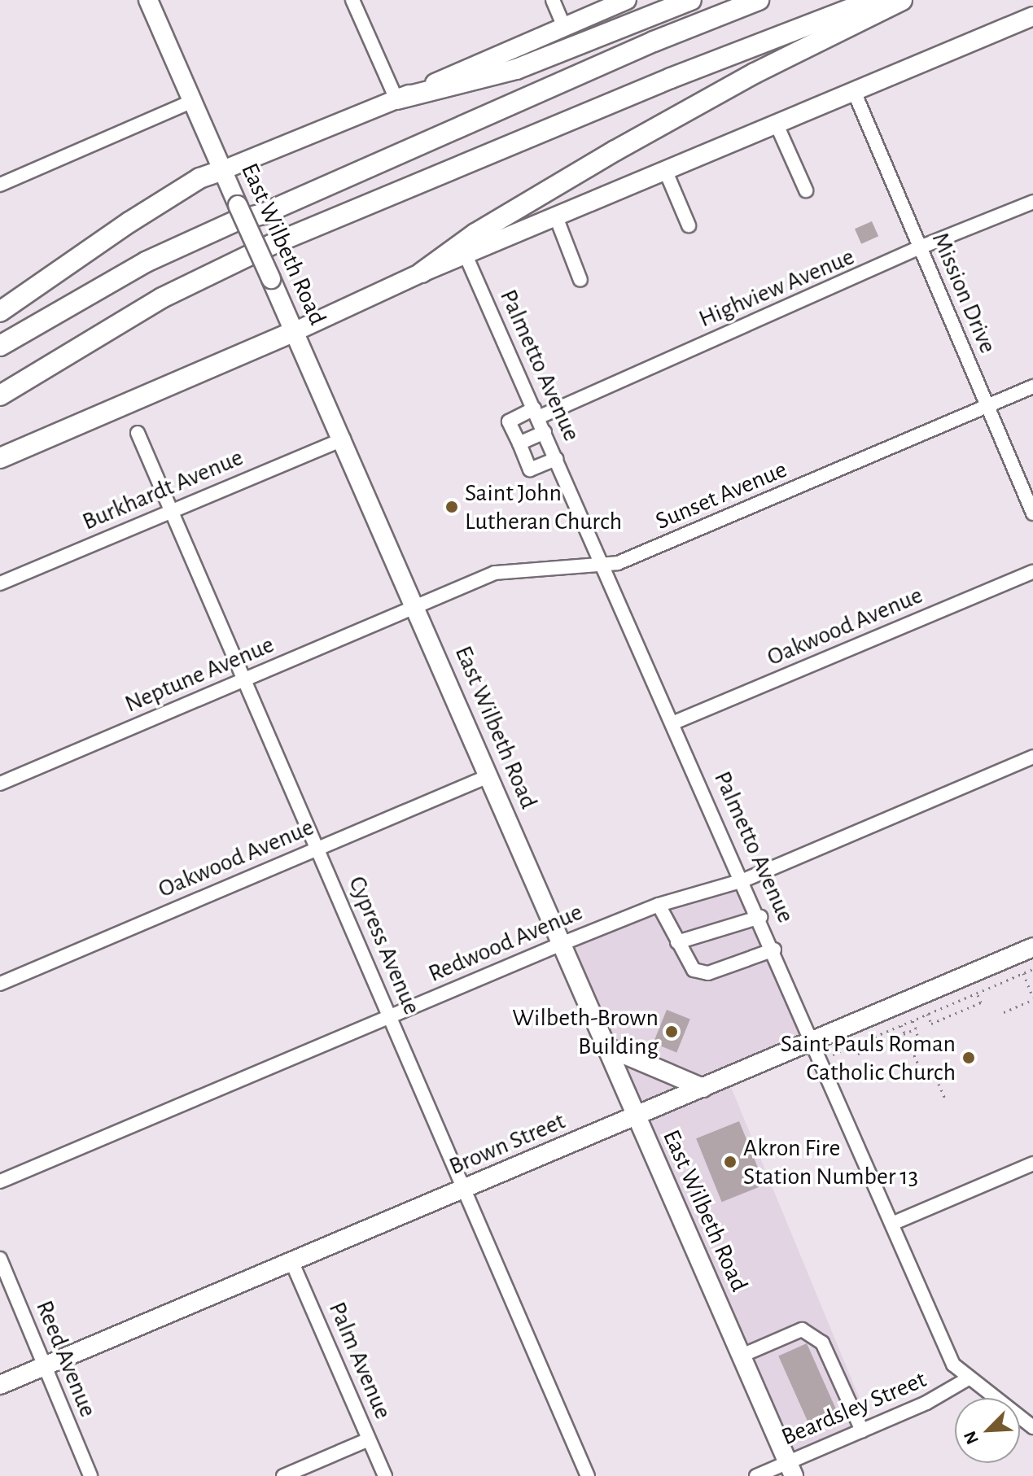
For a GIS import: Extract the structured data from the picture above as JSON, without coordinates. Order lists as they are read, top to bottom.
{
  "streets": {
    "main road": ["East Wilbeth Road", "Brown Street"],
    "street": [
      "Highview Avenue",
      "Mission Drive",
      "Palmetto Avenue",
      "Burkhardt Avenue",
      "Sunset Avenue",
      "Oakwood Avenue",
      "Neptune Avenue",
      "Redwood Avenue",
      "Cypress Avenue",
      "Reed Avenue",
      "Palm Avenue",
      "Beardsley Street"
    ]
  },
  "crossings": [
    ["East Wilbeth Road", "Burkhardt Avenue"],
    ["East Wilbeth Road", "Sunset Avenue"],
    ["East Wilbeth Road", "Oakwood Avenue"],
    ["East Wilbeth Road", "Neptune Avenue"],
    ["East Wilbeth Road", "Redwood Avenue"],
    ["East Wilbeth Road", "Brown Street"],
    ["East Wilbeth Road", "Beardsley Street"],
    ["Highview Avenue", "Mission Drive"],
    ["Highview Avenue", "Palmetto Avenue"],
    ["Mission Drive", "Sunset Avenue"],
    ["Palmetto Avenue", "Sunset Avenue"],
    ["Palmetto Avenue", "Oakwood Avenue"],
    ["Palmetto Avenue", "Redwood Avenue"],
    ["Palmetto Avenue", "Brown Street"],
    ["Palmetto Avenue", "Beardsley Street"],
    ["Burkhardt Avenue", "Cypress Avenue"],
    ["Sunset Avenue", "Neptune Avenue"],
    ["Oakwood Avenue", "Cypress Avenue"],
    ["Neptune Avenue", "Cypress Avenue"],
    ["Redwood Avenue", "Cypress Avenue"],
    ["Cypress Avenue", "Brown Street"],
    ["Brown Street", "Reed Avenue"],
    ["Brown Street", "Palm Avenue"]
  ],
  "places": [
    "Saint John Lutheran Church",
    "Wilbeth-Brown Building",
    "Saint Pauls Roman Catholic Church",
    "Akron Fire Station Number 13"
  ],
  "north": "bottom left"
}
